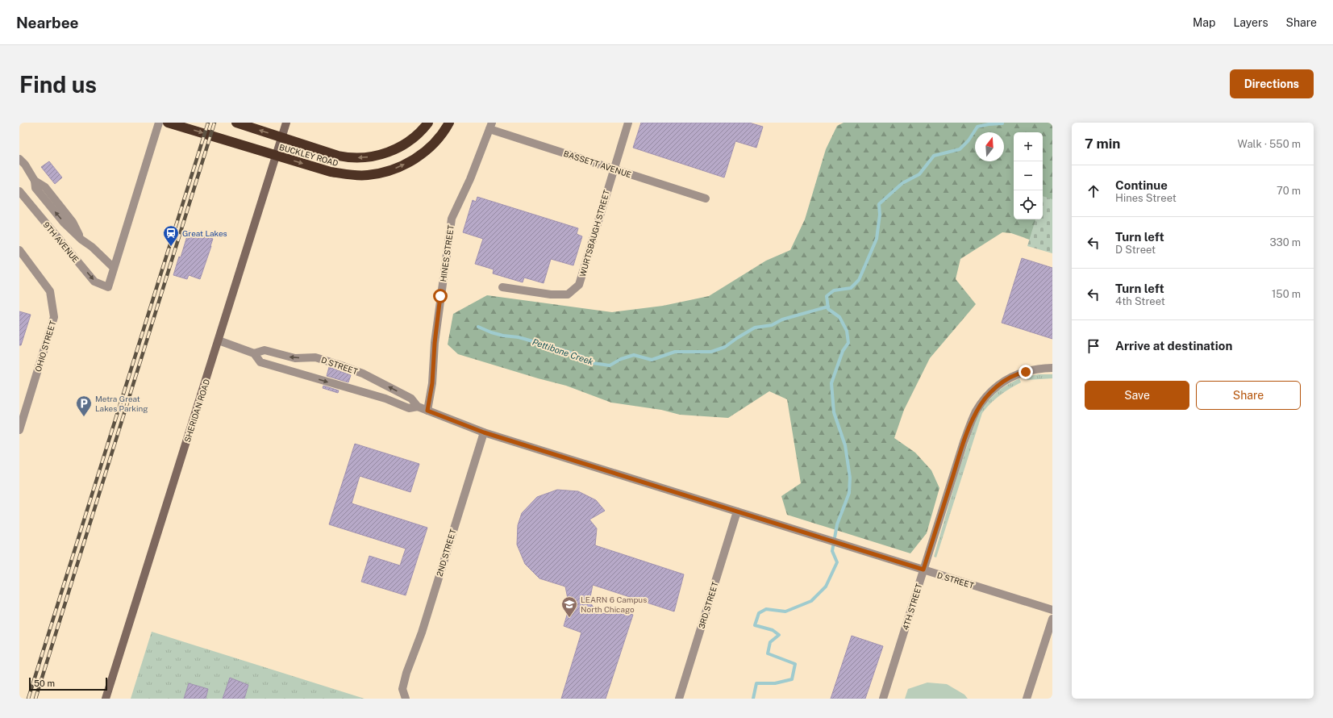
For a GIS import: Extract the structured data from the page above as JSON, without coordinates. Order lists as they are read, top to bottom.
{
  "streets": {
    "highway": ["BUCKLEY ROAD"],
    "main road": ["SHERIDAN ROAD"],
    "street": [
      "BASSETT AVENUE",
      "WURTSBAUGH STREET",
      "9TH AVENUE",
      "HINES STREET",
      "OHIO STREET",
      "D STREET",
      "2ND STREET",
      "3RD STREET",
      "4TH STREET"
    ]
  },
  "crossings": [
    ["BASSETT AVENUE", "WURTSBAUGH STREET"],
    ["BASSETT AVENUE", "HINES STREET"],
    ["HINES STREET", "D STREET"],
    ["D STREET", "SHERIDAN ROAD"],
    ["D STREET", "2ND STREET"],
    ["D STREET", "3RD STREET"],
    ["D STREET", "4TH STREET"]
  ],
  "water": ["Pettibone Creek"],
  "places": {
    "station": ["Great Lakes"],
    "parking": ["Metra Great Lakes Parking"],
    "school or university": ["LEARN 6 Campus North Chicago"]
  },
  "scale_bar": "50 m",
  "north": "top",
  "page": {
    "header": "Nearbee",
    "nav": ["Map", "Layers", "Share"],
    "buttons": [
      "Directions",
      ["Save", "Share"]
    ],
    "title": "Find us",
    "heading": ["7 min", "Walk · 550 m"],
    "map_buttons": ["+", "−"],
    "list": [
      ["Continue", "Hines Street", "70 m"],
      ["Turn left", "D Street", "330 m"],
      ["Turn left", "4th Street", "150 m"],
      "Arrive at destination"
    ],
    "scale": "50 m"
  }
}
